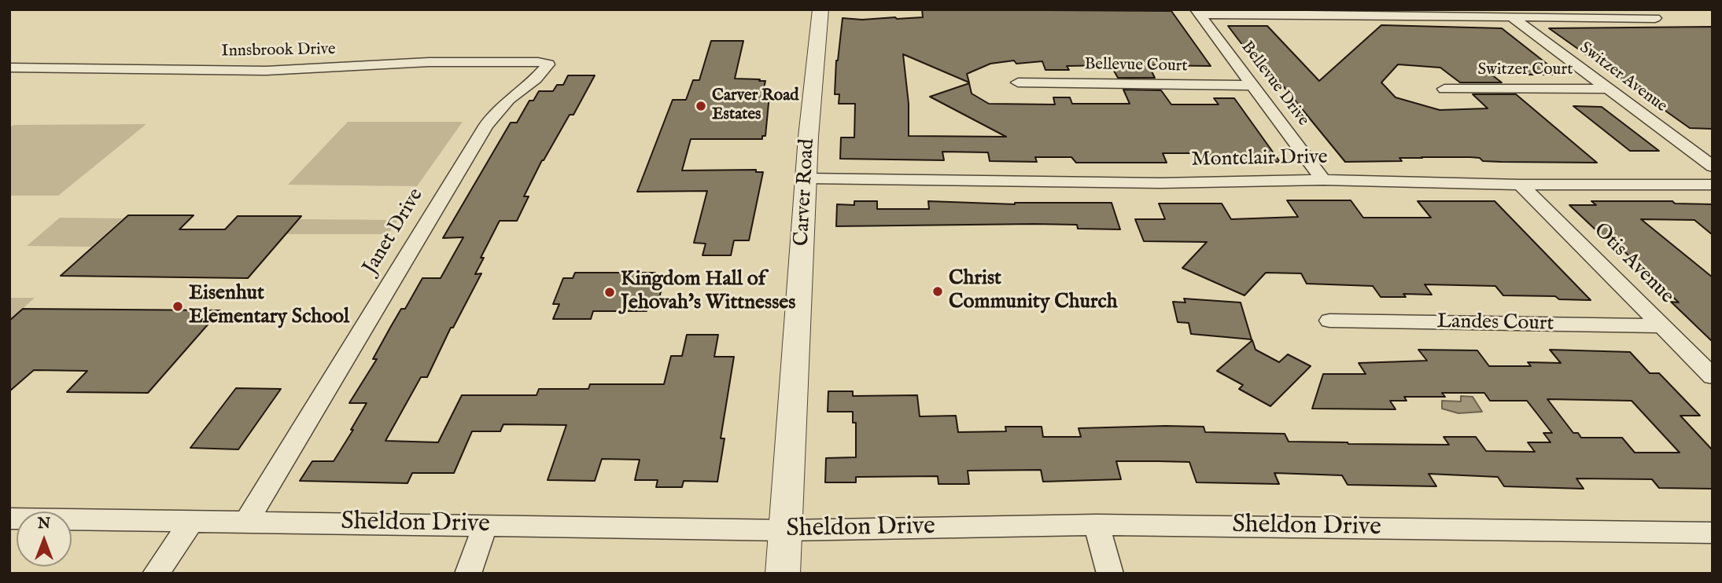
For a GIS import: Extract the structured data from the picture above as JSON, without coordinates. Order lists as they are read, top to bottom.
{
  "streets": {
    "street": [
      "Innsbrook Drive",
      "Bellevue Court",
      "Switzer Court",
      "Switzer Avenue",
      "Bellevue Drive",
      "Montclair Drive",
      "Carver Road",
      "Janet Drive",
      "Otis Avenue",
      "Landes Court",
      "Sheldon Drive"
    ]
  },
  "crossings": [
    ["Innsbrook Drive", "Janet Drive"],
    ["Bellevue Court", "Bellevue Drive"],
    ["Switzer Court", "Switzer Avenue"],
    ["Bellevue Drive", "Montclair Drive"],
    ["Montclair Drive", "Carver Road"],
    ["Montclair Drive", "Otis Avenue"],
    ["Carver Road", "Sheldon Drive"],
    ["Janet Drive", "Sheldon Drive"],
    ["Otis Avenue", "Landes Court"]
  ],
  "places": [
    "Carver Road Estates",
    "Christ Community Church",
    "Kingdom Hall of Jehovah's Wittnesses",
    "Eisenhut Elementary School"
  ],
  "north": "top"
}
